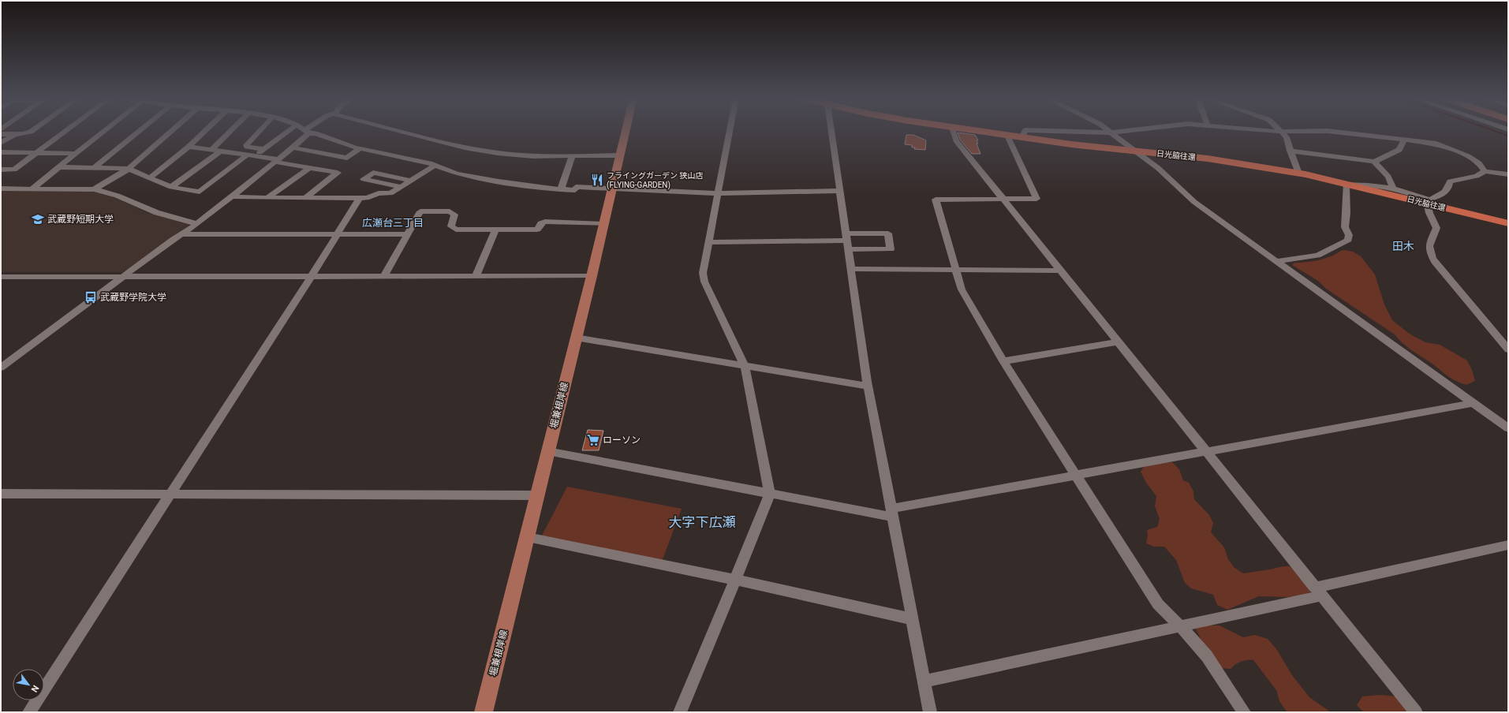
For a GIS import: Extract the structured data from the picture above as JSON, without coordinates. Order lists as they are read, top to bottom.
{
  "streets": {
    "highway": ["日光脇往還"],
    "main road": ["堀兼根岸線"]
  },
  "districts": ["広瀬台三丁目", "田木", "大字下広瀬"],
  "places": {
    "restaurant": ["フライングガーデン 狭山店 (FLYING-GARDEN)"],
    "school or university": ["武蔵野短期大学"],
    "bus stop": ["武蔵野学院大学"],
    "supermarket": ["ローソン"]
  },
  "north": "bottom right"
}
